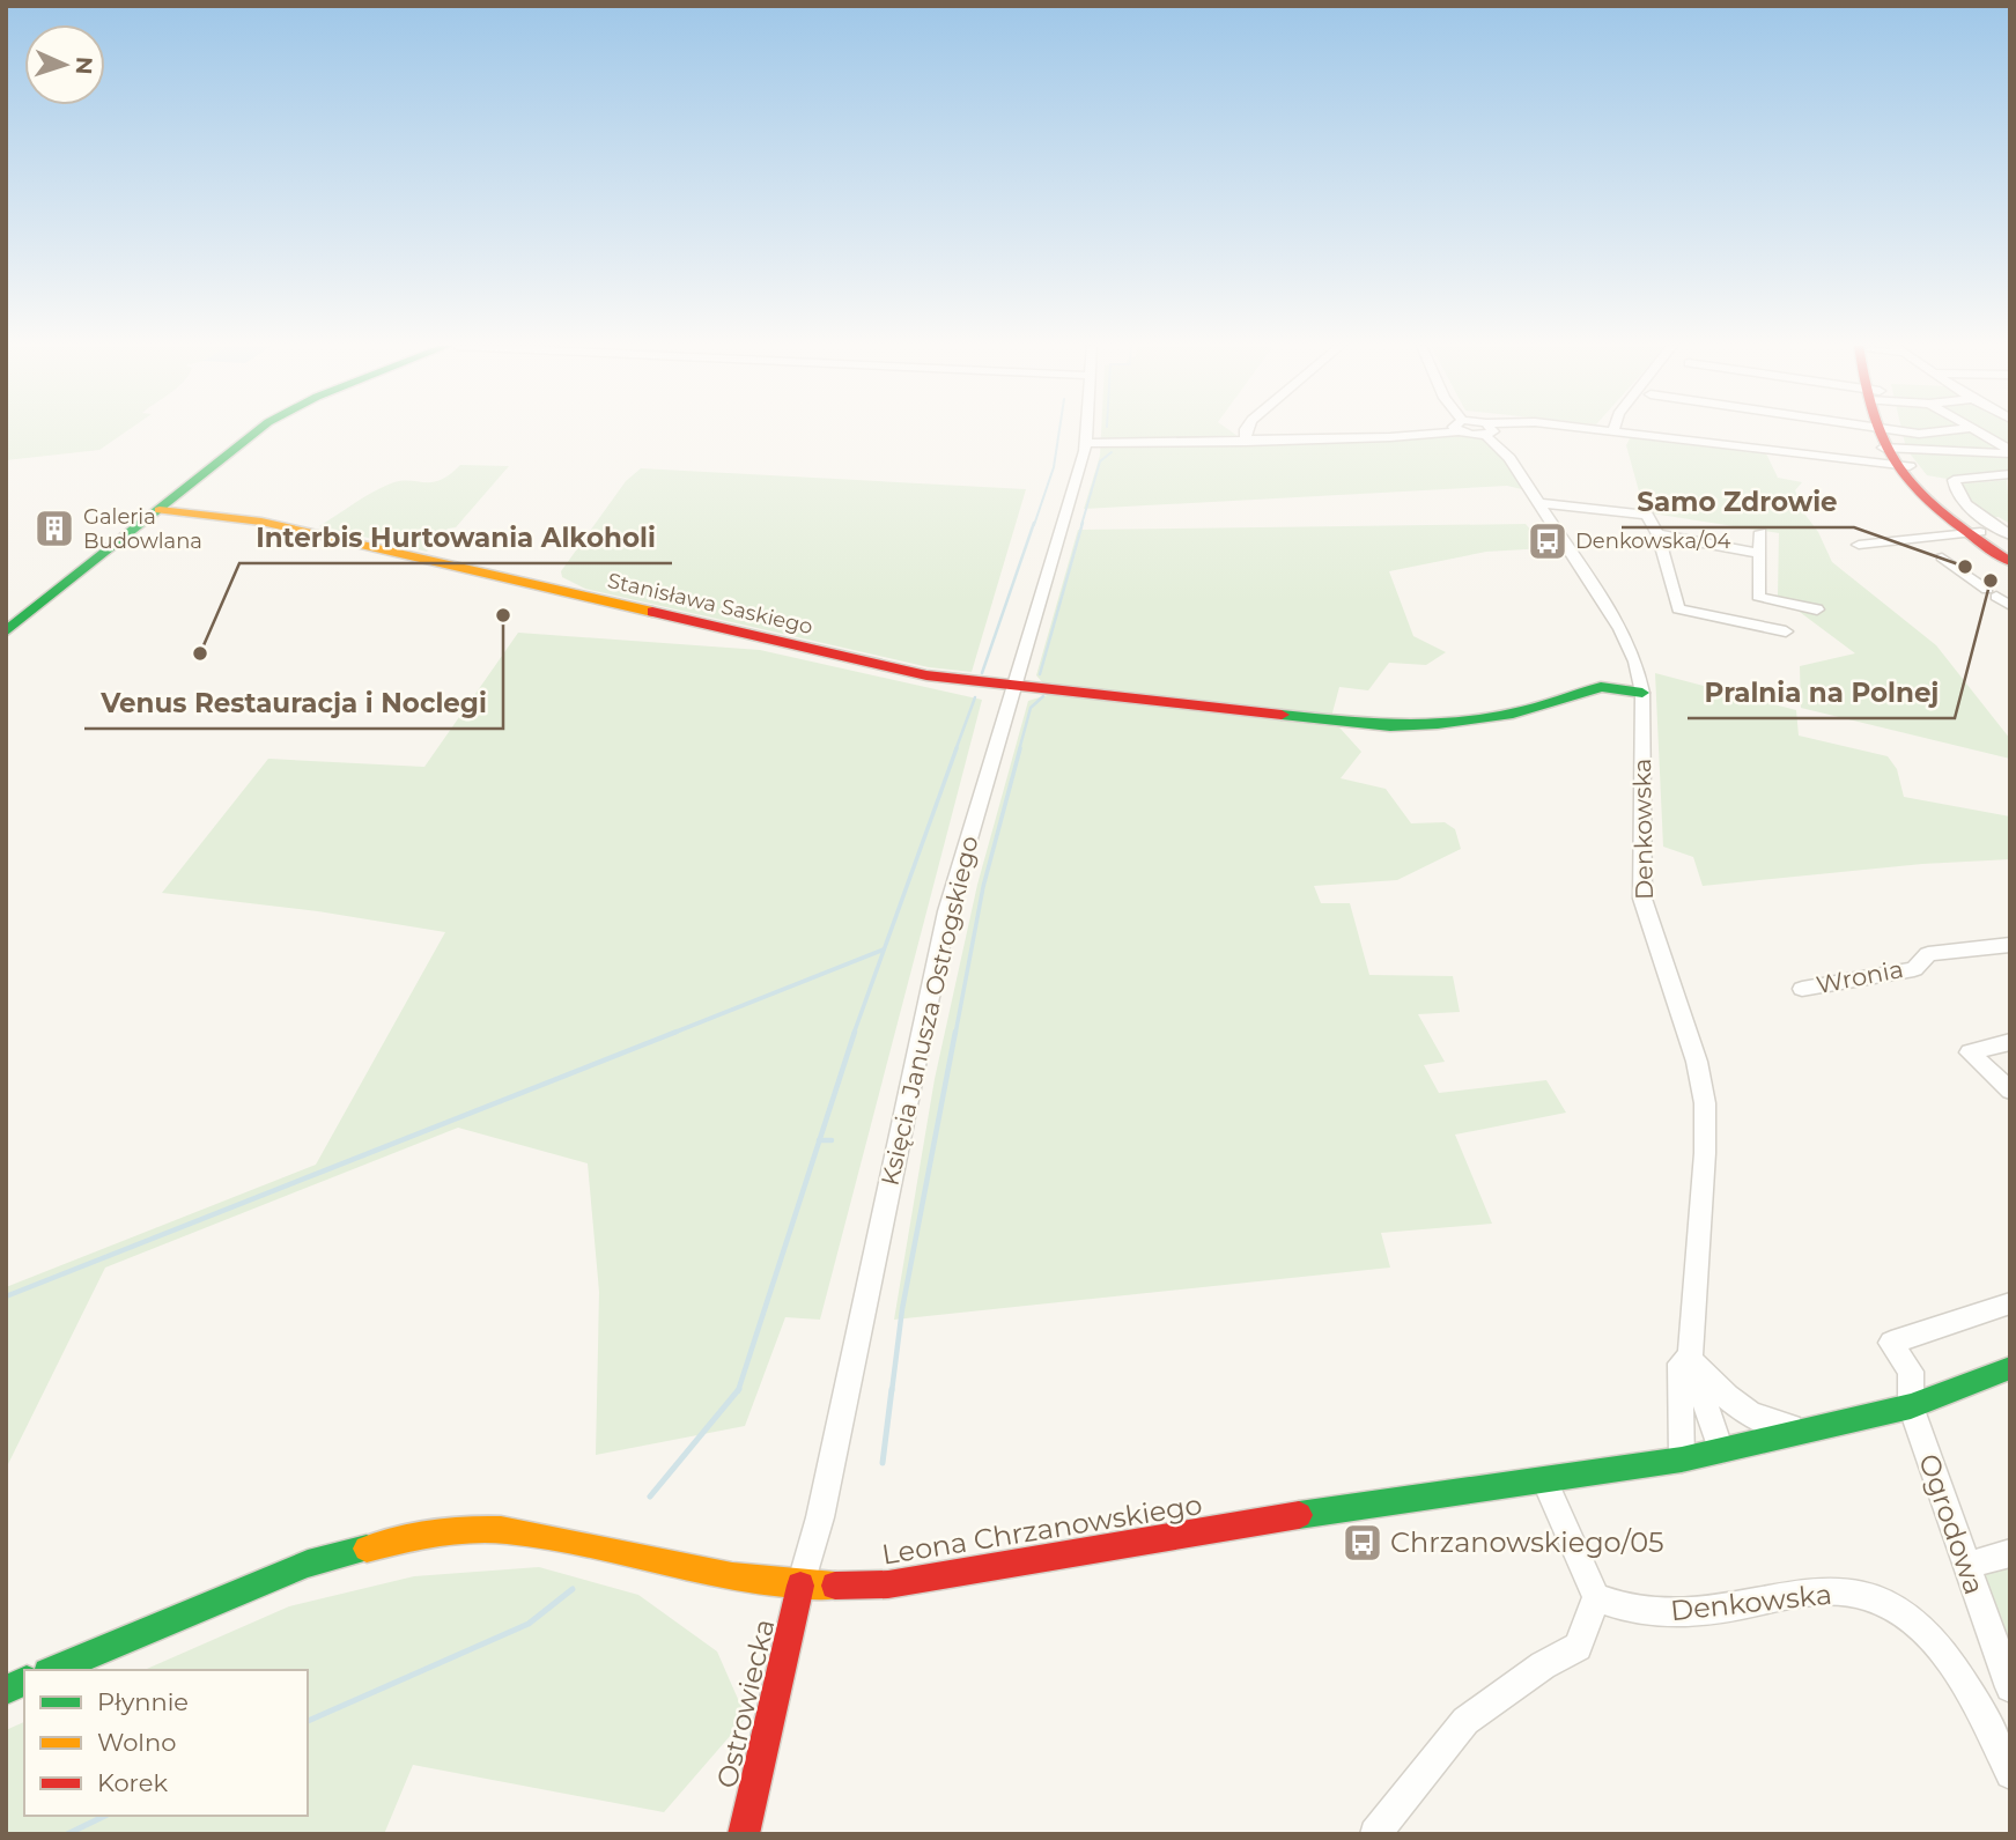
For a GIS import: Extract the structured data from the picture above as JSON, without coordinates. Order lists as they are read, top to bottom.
{
  "streets": {
    "street": [
      "Stanisława Saskiego",
      "Denkowska",
      "Wronia",
      "Księcia Janusza Ostrogskiego",
      "Ogrodowa",
      "Leona Chrzanowskiego",
      "Ostrowiecka"
    ]
  },
  "crossings": [
    ["Stanisława Saskiego", "Denkowska"],
    ["Stanisława Saskiego", "Księcia Janusza Ostrogskiego"],
    ["Denkowska", "Leona Chrzanowskiego"],
    ["Księcia Janusza Ostrogskiego", "Leona Chrzanowskiego"],
    ["Księcia Janusza Ostrogskiego", "Ostrowiecka"],
    ["Ogrodowa", "Leona Chrzanowskiego"],
    ["Leona Chrzanowskiego", "Ostrowiecka"]
  ],
  "places": {
    "building": ["Galeria Budowlana"],
    "bus stop": ["Denkowska/04", "Chrzanowskiego/05"],
    "other": [
      "Samo Zdrowie",
      "Pralnia na Polnej",
      "Venus Restauracja i Noclegi",
      "Interbis Hurtowania Alkoholi"
    ]
  },
  "legend": ["Płynnie", "Wolno", "Korek"],
  "north": "right"
}
